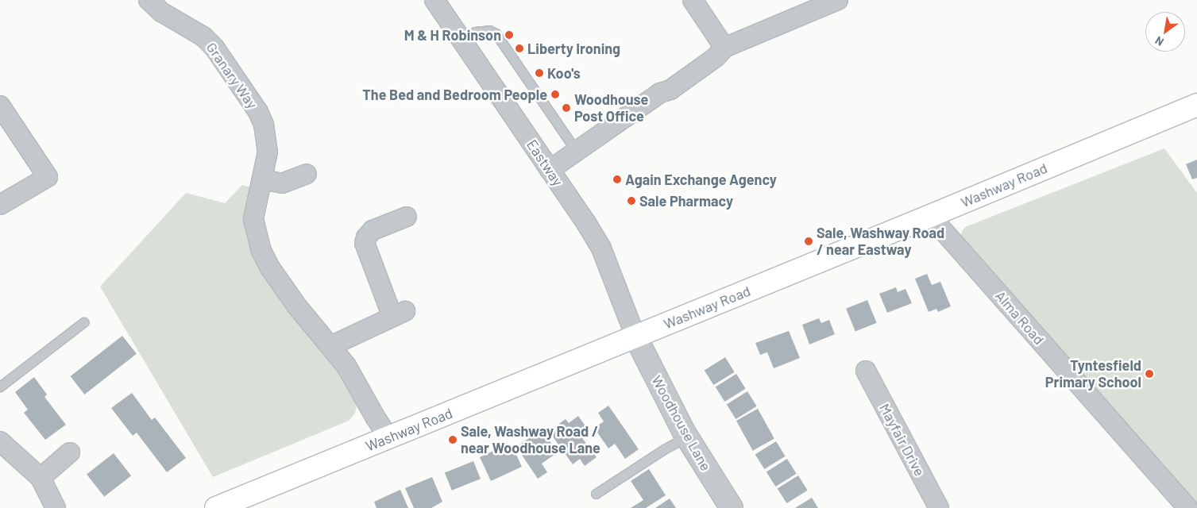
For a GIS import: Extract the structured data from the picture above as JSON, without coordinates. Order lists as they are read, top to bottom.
{
  "streets": {
    "highway": ["Washway Road"],
    "street": [
      "Granary Way",
      "Eastway",
      "Alma Road",
      "Woodhouse Lane",
      "Mayfair Drive"
    ]
  },
  "crossings": [
    ["Granary Way", "Washway Road"],
    ["Eastway", "Washway Road"],
    ["Eastway", "Woodhouse Lane"],
    ["Washway Road", "Alma Road"],
    ["Washway Road", "Woodhouse Lane"]
  ],
  "places": [
    "M & H Robinson",
    "Liberty Ironing",
    "Koo's",
    "The Bed and Bedroom People",
    "Woodhouse Post Office",
    "Again Exchange Agency",
    "Sale Pharmacy",
    "Sale, Washway Road / near Eastway",
    "Tyntesfield Primary School",
    "Sale, Washway Road / near Woodhouse Lane"
  ],
  "north": "bottom left"
}
